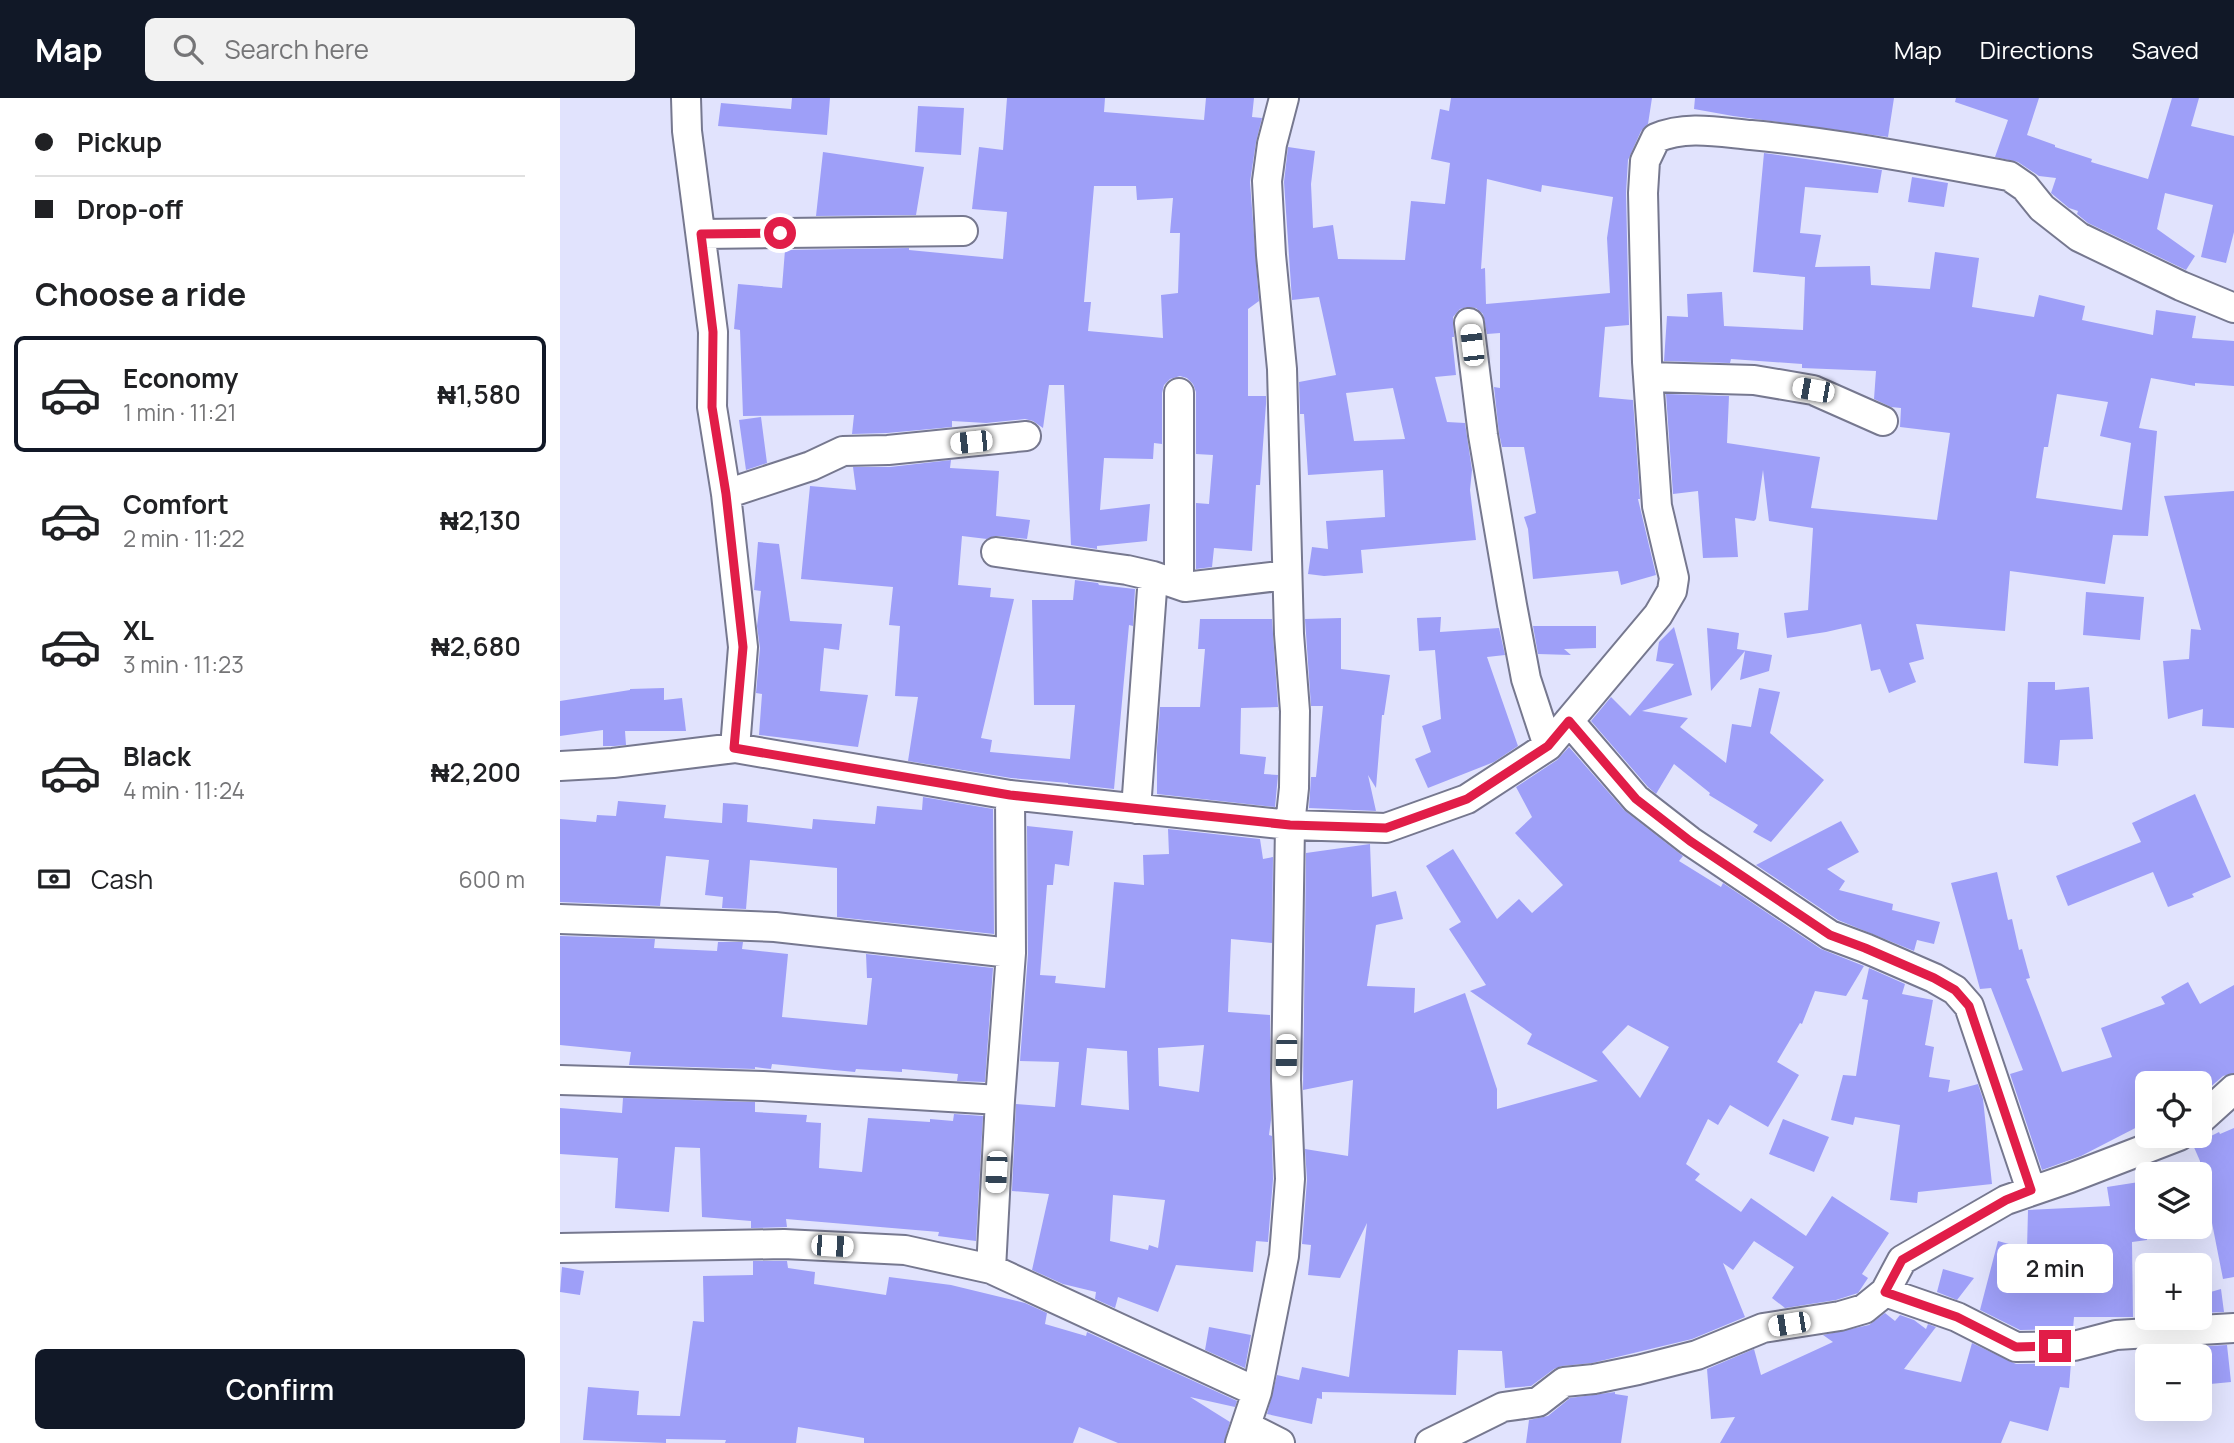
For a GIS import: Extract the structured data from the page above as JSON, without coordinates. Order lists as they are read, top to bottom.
{
  "page": {
    "header": "Map",
    "search": "Search here",
    "nav": ["Map", "Directions", "Saved"],
    "banner": ["Pickup", "Drop-off"],
    "heading": "Choose a ride",
    "list": [
      {
        "name": "Economy",
        "note": "1 min · 11:21",
        "value": "₦1,580"
      },
      {
        "name": "Comfort",
        "note": "2 min · 11:22",
        "value": "₦2,130"
      },
      {
        "name": "XL",
        "note": "3 min · 11:23",
        "value": "₦2,680"
      },
      {
        "name": "Black",
        "note": "4 min · 11:24",
        "value": "₦2,200"
      }
    ],
    "pay": ["Cash", "600 m"],
    "map_buttons": ["+", "−"],
    "bubble": "2 min",
    "buttons": "Confirm"
  }
}
